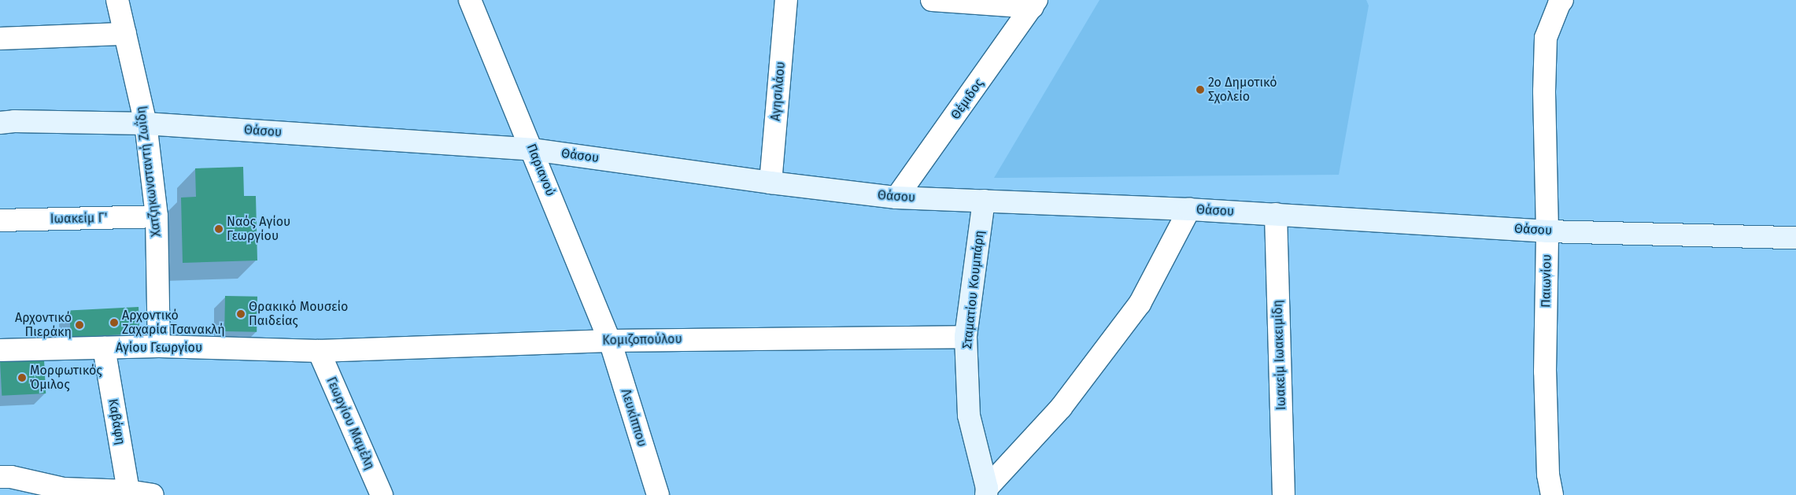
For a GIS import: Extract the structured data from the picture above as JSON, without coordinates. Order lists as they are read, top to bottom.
{
  "streets": {
    "street": [
      "Αγησιλάου",
      "Θέμιδος",
      "Θάσου",
      "Παριανού",
      "Χατζηκωνσταντή Ζωΐδη",
      "Ιωακείμ Γ'",
      "Παιωνίου",
      "Σταματίου Κουμπάρη",
      "Κομιζοπούλου",
      "Αγίου Γεωργίου",
      "Ιωακείμ Ιωακειμίδη",
      "Λευκίππου",
      "Καβάφη",
      "Γεωργίου Μαμέλη"
    ]
  },
  "crossings": [
    ["Αγησιλάου", "Θάσου"],
    ["Θέμιδος", "Θάσου"],
    ["Θάσου", "Παριανού"],
    ["Θάσου", "Χατζηκωνσταντή Ζωΐδη"],
    ["Θάσου", "Παιωνίου"],
    ["Θάσου", "Σταματίου Κουμπάρη"],
    ["Θάσου", "Ιωακείμ Ιωακειμίδη"],
    ["Παριανού", "Κομιζοπούλου"],
    ["Παριανού", "Λευκίππου"],
    ["Χατζηκωνσταντή Ζωΐδη", "Ιωακείμ Γ'"],
    ["Χατζηκωνσταντή Ζωΐδη", "Αγίου Γεωργίου"],
    ["Σταματίου Κουμπάρη", "Κομιζοπούλου"],
    ["Κομιζοπούλου", "Αγίου Γεωργίου"],
    ["Κομιζοπούλου", "Λευκίππου"],
    ["Κομιζοπούλου", "Γεωργίου Μαμέλη"],
    ["Αγίου Γεωργίου", "Καβάφη"],
    ["Αγίου Γεωργίου", "Γεωργίου Μαμέλη"]
  ],
  "places": [
    "2ο Δημοτικό Σχολείο",
    "Ναός Αγίου Γεωργίου",
    "Θρακικό Μουσείο Παιδείας",
    "Αρχοντικό Ζαχαρία Τσανακλή",
    "Αρχοντικό Πιεράκη",
    "Μορφωτικός Όμιλος"
  ]
}
